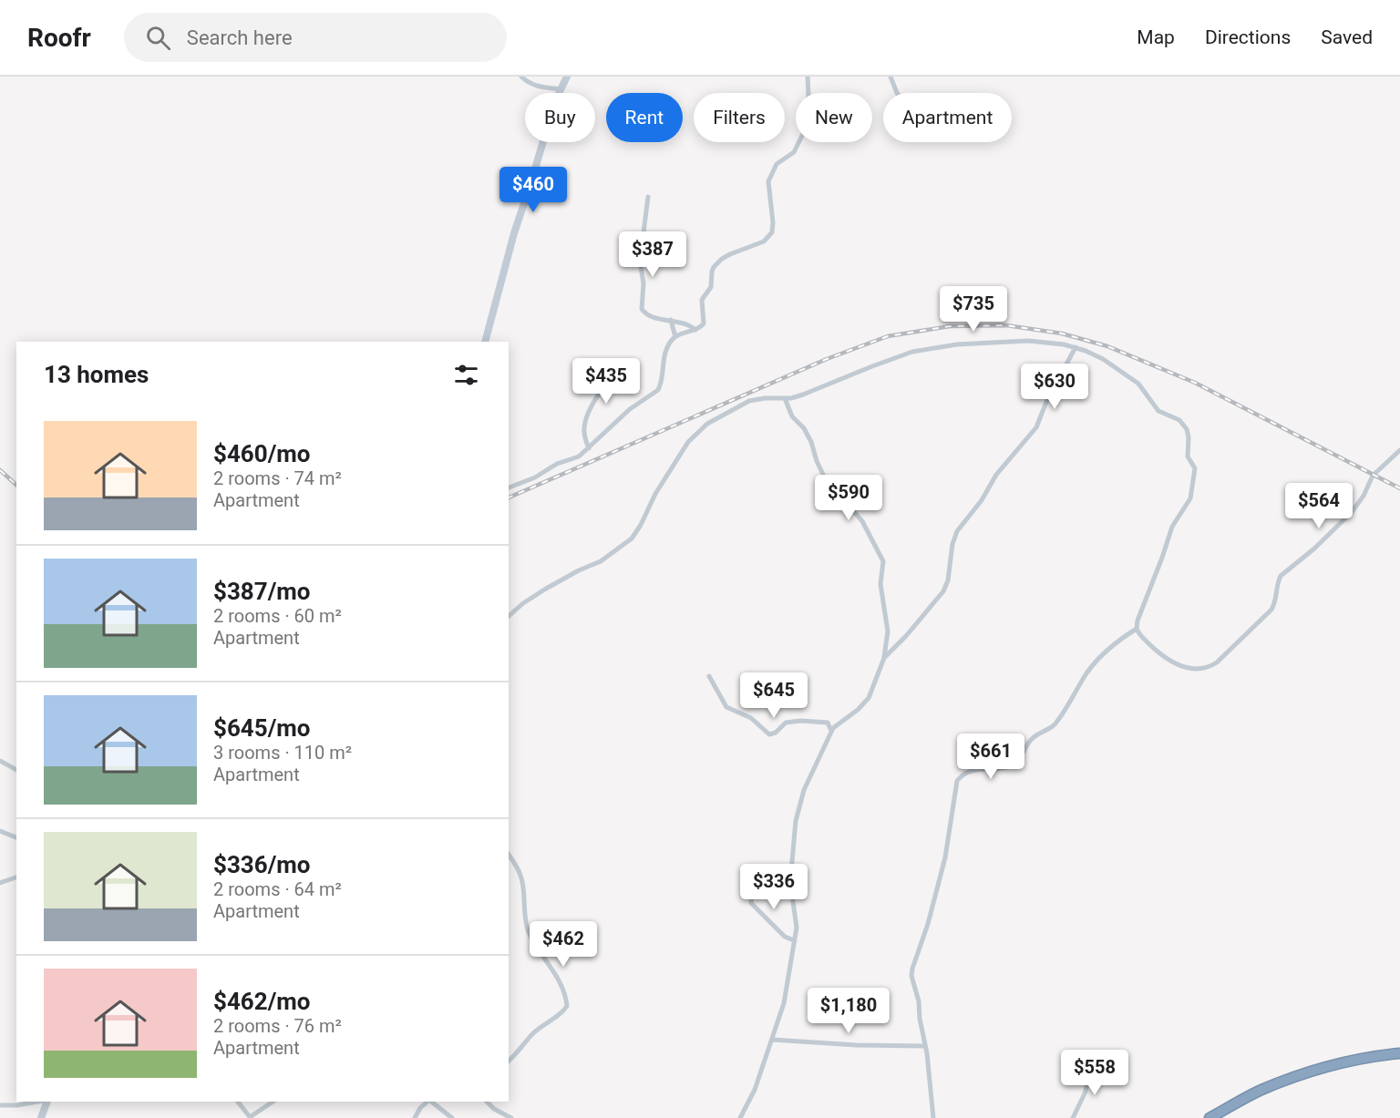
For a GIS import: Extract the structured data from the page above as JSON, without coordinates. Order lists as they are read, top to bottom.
{
  "page": {
    "header": "Roofr",
    "search": "Search here",
    "nav": ["Map", "Directions", "Saved"],
    "chip": [
      "Buy",
      "Rent",
      "Filters",
      "New",
      "Apartment"
    ],
    "price": [
      "$460",
      "$387",
      "$735",
      "$435",
      "$630",
      "$590",
      "$564",
      "$645",
      "$661",
      "$336",
      "$462",
      "$1,180",
      "$558"
    ],
    "heading": "13 homes",
    "list": [
      {
        "name": "$460/mo",
        "note": "2 rooms · 74 m² · Apartment"
      },
      {
        "name": "$387/mo",
        "note": "2 rooms · 60 m² · Apartment"
      },
      {
        "name": "$645/mo",
        "note": "3 rooms · 110 m² · Apartment"
      },
      {
        "name": "$336/mo",
        "note": "2 rooms · 64 m² · Apartment"
      },
      {
        "name": "$462/mo",
        "note": "2 rooms · 76 m² · Apartment"
      }
    ]
  }
}
